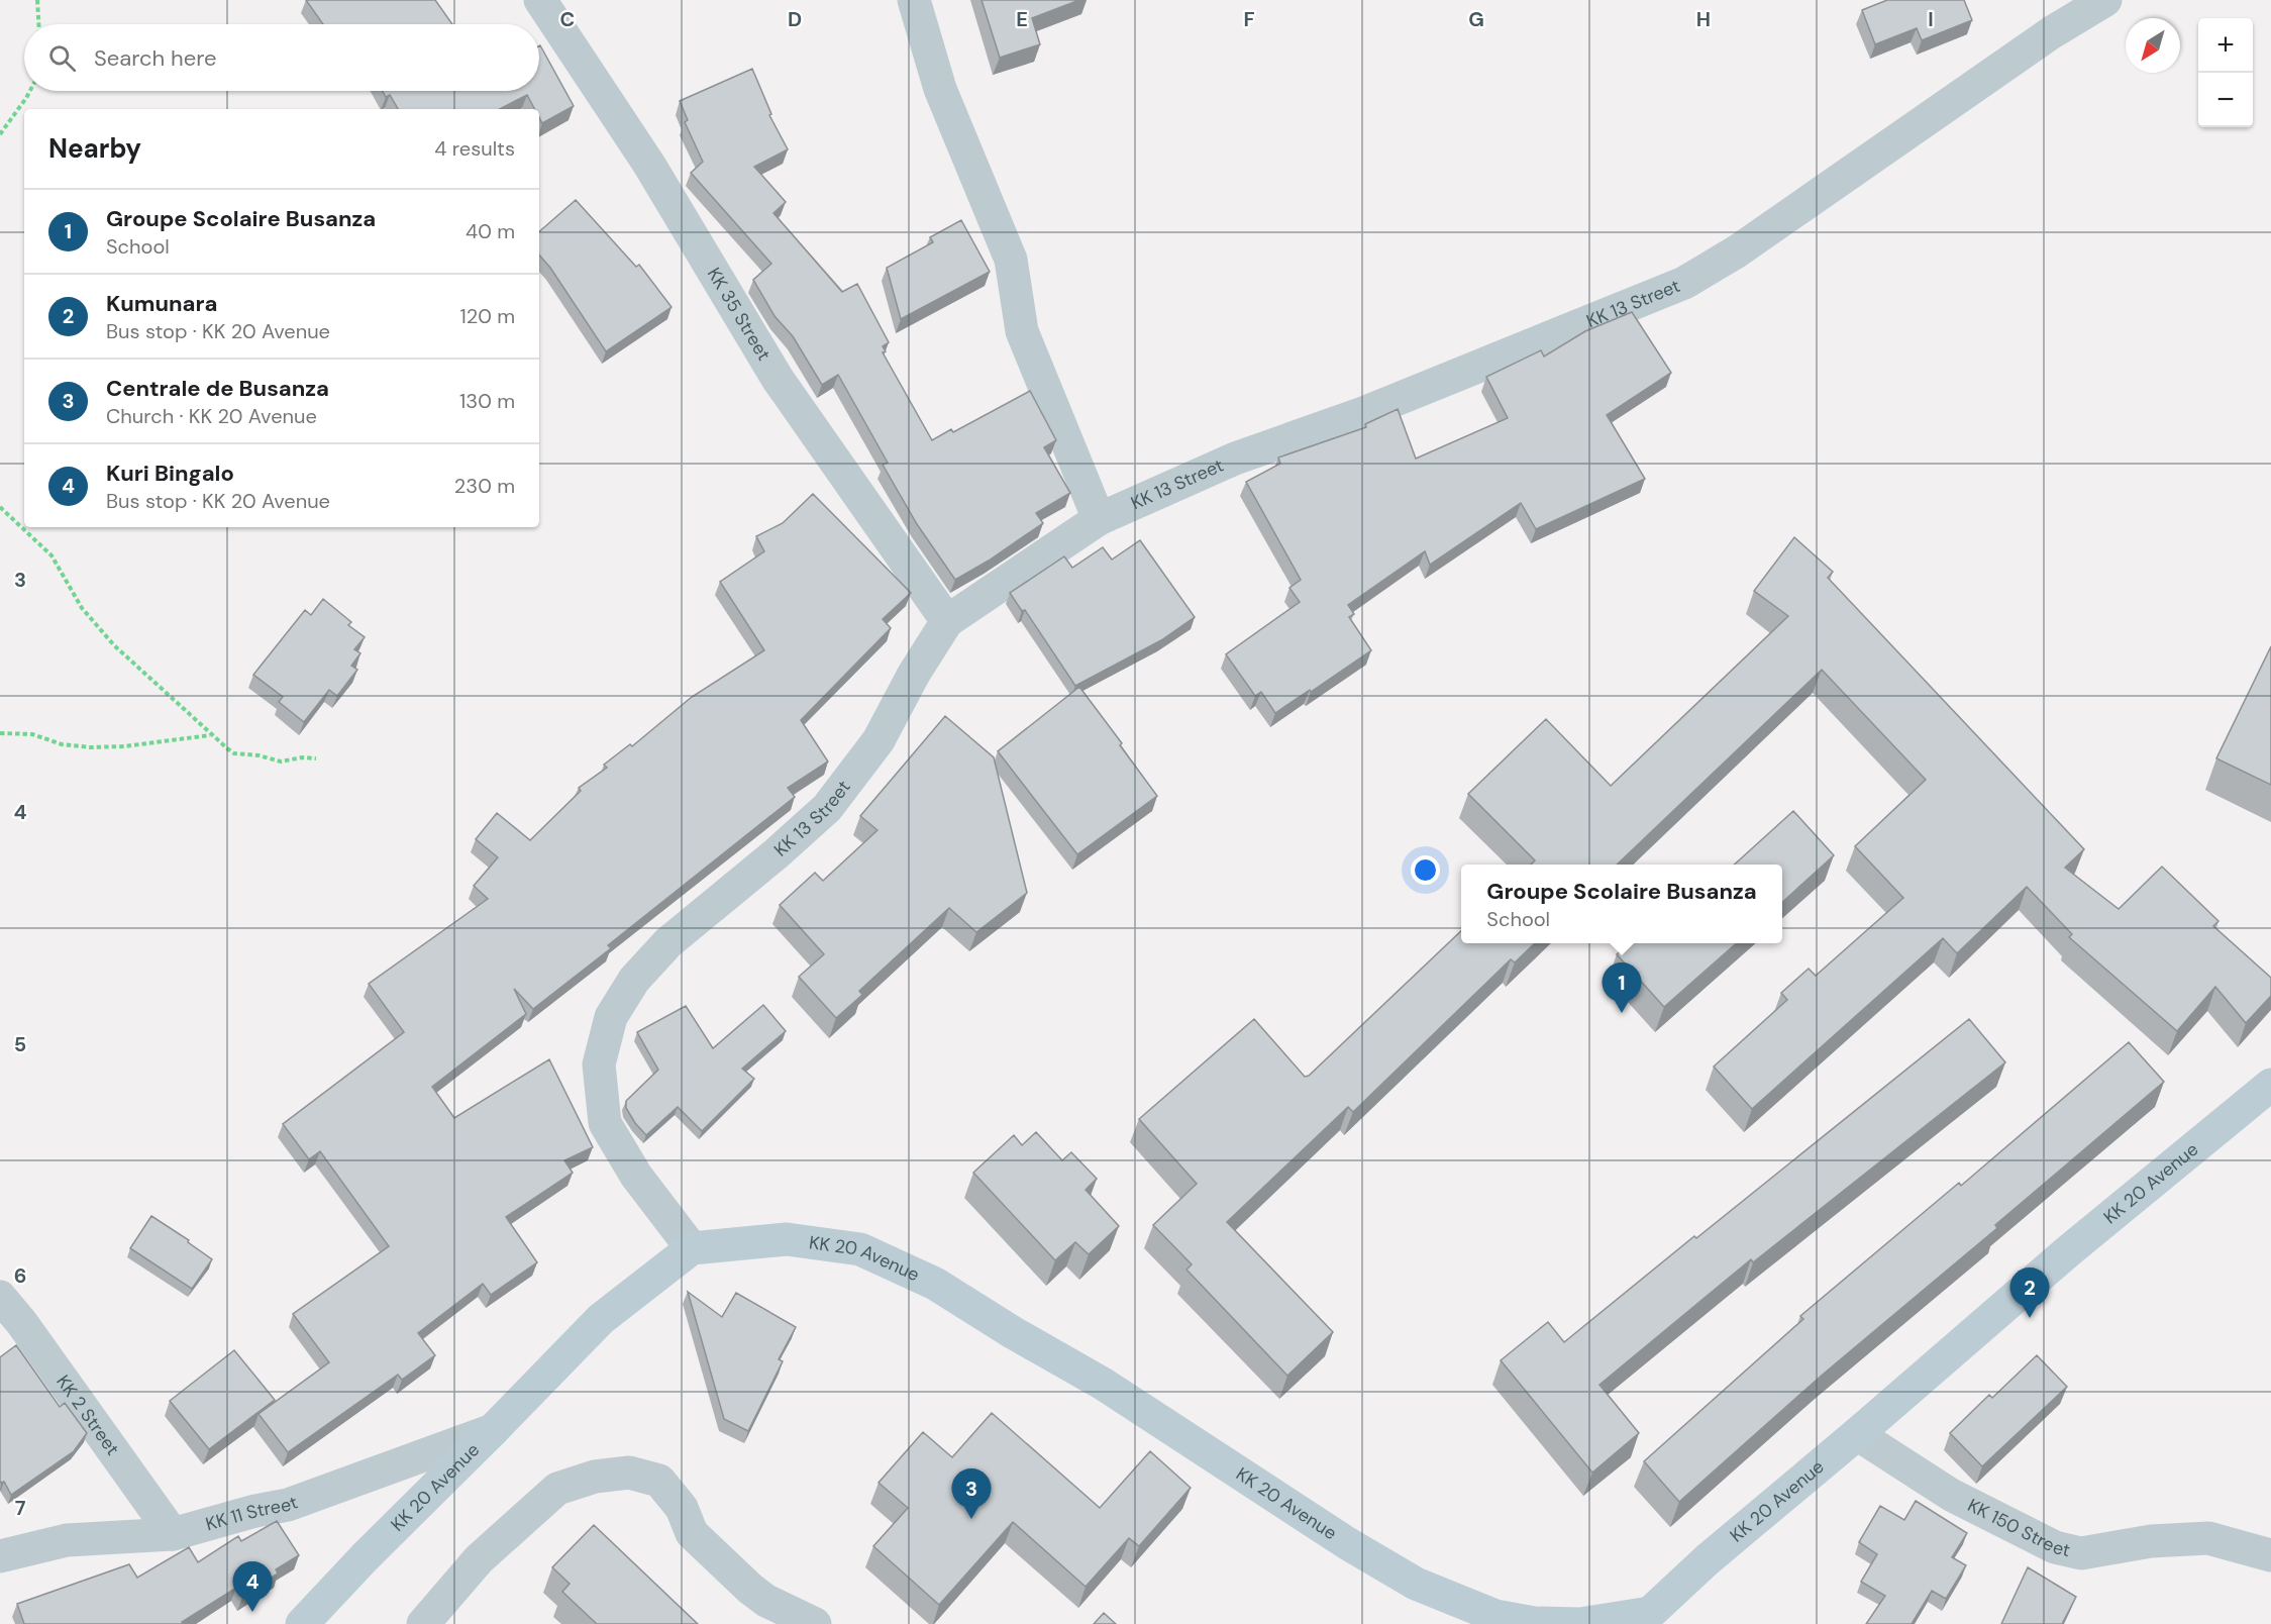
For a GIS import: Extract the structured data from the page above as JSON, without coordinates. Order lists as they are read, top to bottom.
{
  "streets": {
    "main road": ["KK 20 Avenue"],
    "street": [
      "KK 13 Street",
      "KK 35 Street",
      "KK 2 Street",
      "KK 11 Street",
      "KK 150 Street"
    ]
  },
  "crossings": [
    ["KK 13 Street", "KK 35 Street"],
    ["KK 13 Street", "KK 20 Avenue"],
    ["KK 20 Avenue", "KK 11 Street"],
    ["KK 20 Avenue", "KK 150 Street"],
    ["KK 2 Street", "KK 11 Street"]
  ],
  "north": "bottom left",
  "page": {
    "map_buttons": ["+", "−"],
    "search": "Search here",
    "heading": ["Nearby", "4 results"],
    "list": [
      {
        "mark": "1",
        "name": "Groupe Scolaire Busanza",
        "note": "School",
        "value": "40 m"
      },
      {
        "mark": "2",
        "name": "Kumunara",
        "note": "Bus stop · KK 20 Avenue",
        "value": "120 m"
      },
      {
        "mark": "3",
        "name": "Centrale de Busanza",
        "note": "Church · KK 20 Avenue",
        "value": "130 m"
      },
      {
        "mark": "4",
        "name": "Kuri Bingalo",
        "note": "Bus stop · KK 20 Avenue",
        "value": "230 m"
      }
    ],
    "popup": ["Groupe Scolaire Busanza", "School"],
    "pins": [
      "1",
      "2",
      "3",
      "4"
    ]
  },
  "grid": {
    "columns": [
      "C",
      "D",
      "E",
      "F",
      "G",
      "H",
      "I"
    ],
    "rows": [
      "3",
      "4",
      "5",
      "6",
      "7"
    ]
  }
}
